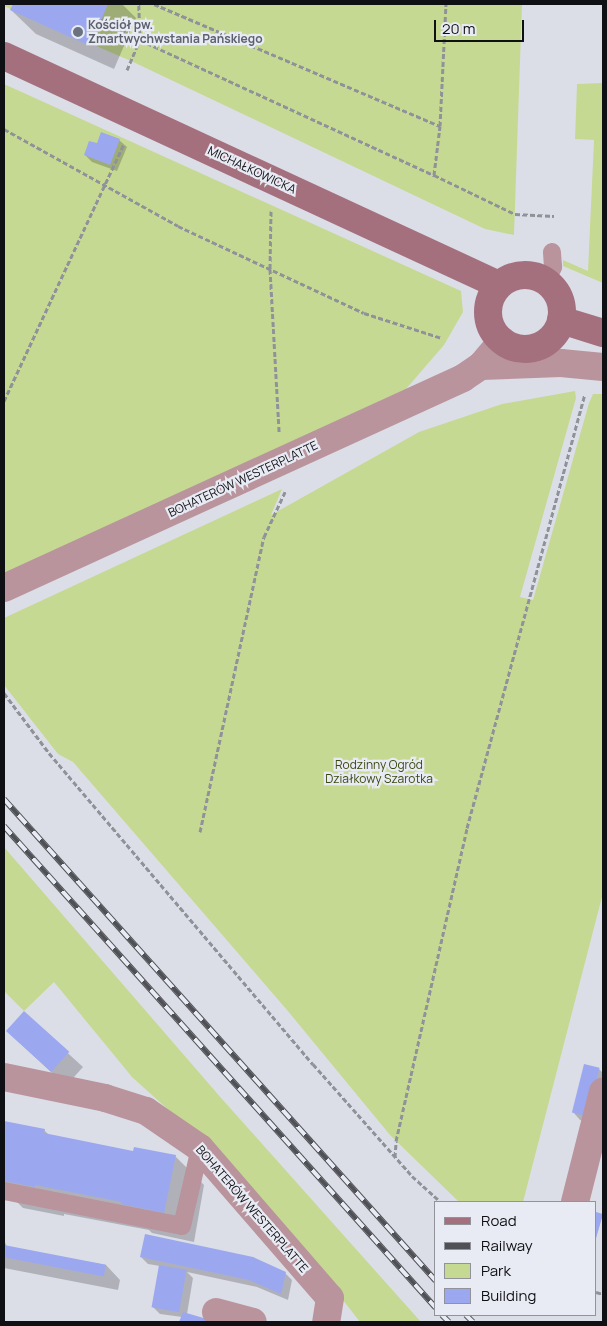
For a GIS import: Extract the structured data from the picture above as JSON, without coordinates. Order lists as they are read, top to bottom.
{
  "streets": {
    "street": ["MICHAŁKOWICKA", "BOHATERÓW WESTERPLATTE"]
  },
  "crossings": [
    ["MICHAŁKOWICKA", "BOHATERÓW WESTERPLATTE"]
  ],
  "parks": ["Rodzinny Ogród Działkowy Szarotka"],
  "places": ["Kościół pw. Zmartwychwstania Pańskiego"],
  "legend": [
    "Road",
    "Railway",
    "Park",
    "Building"
  ],
  "scale_bar": "20 m"
}
